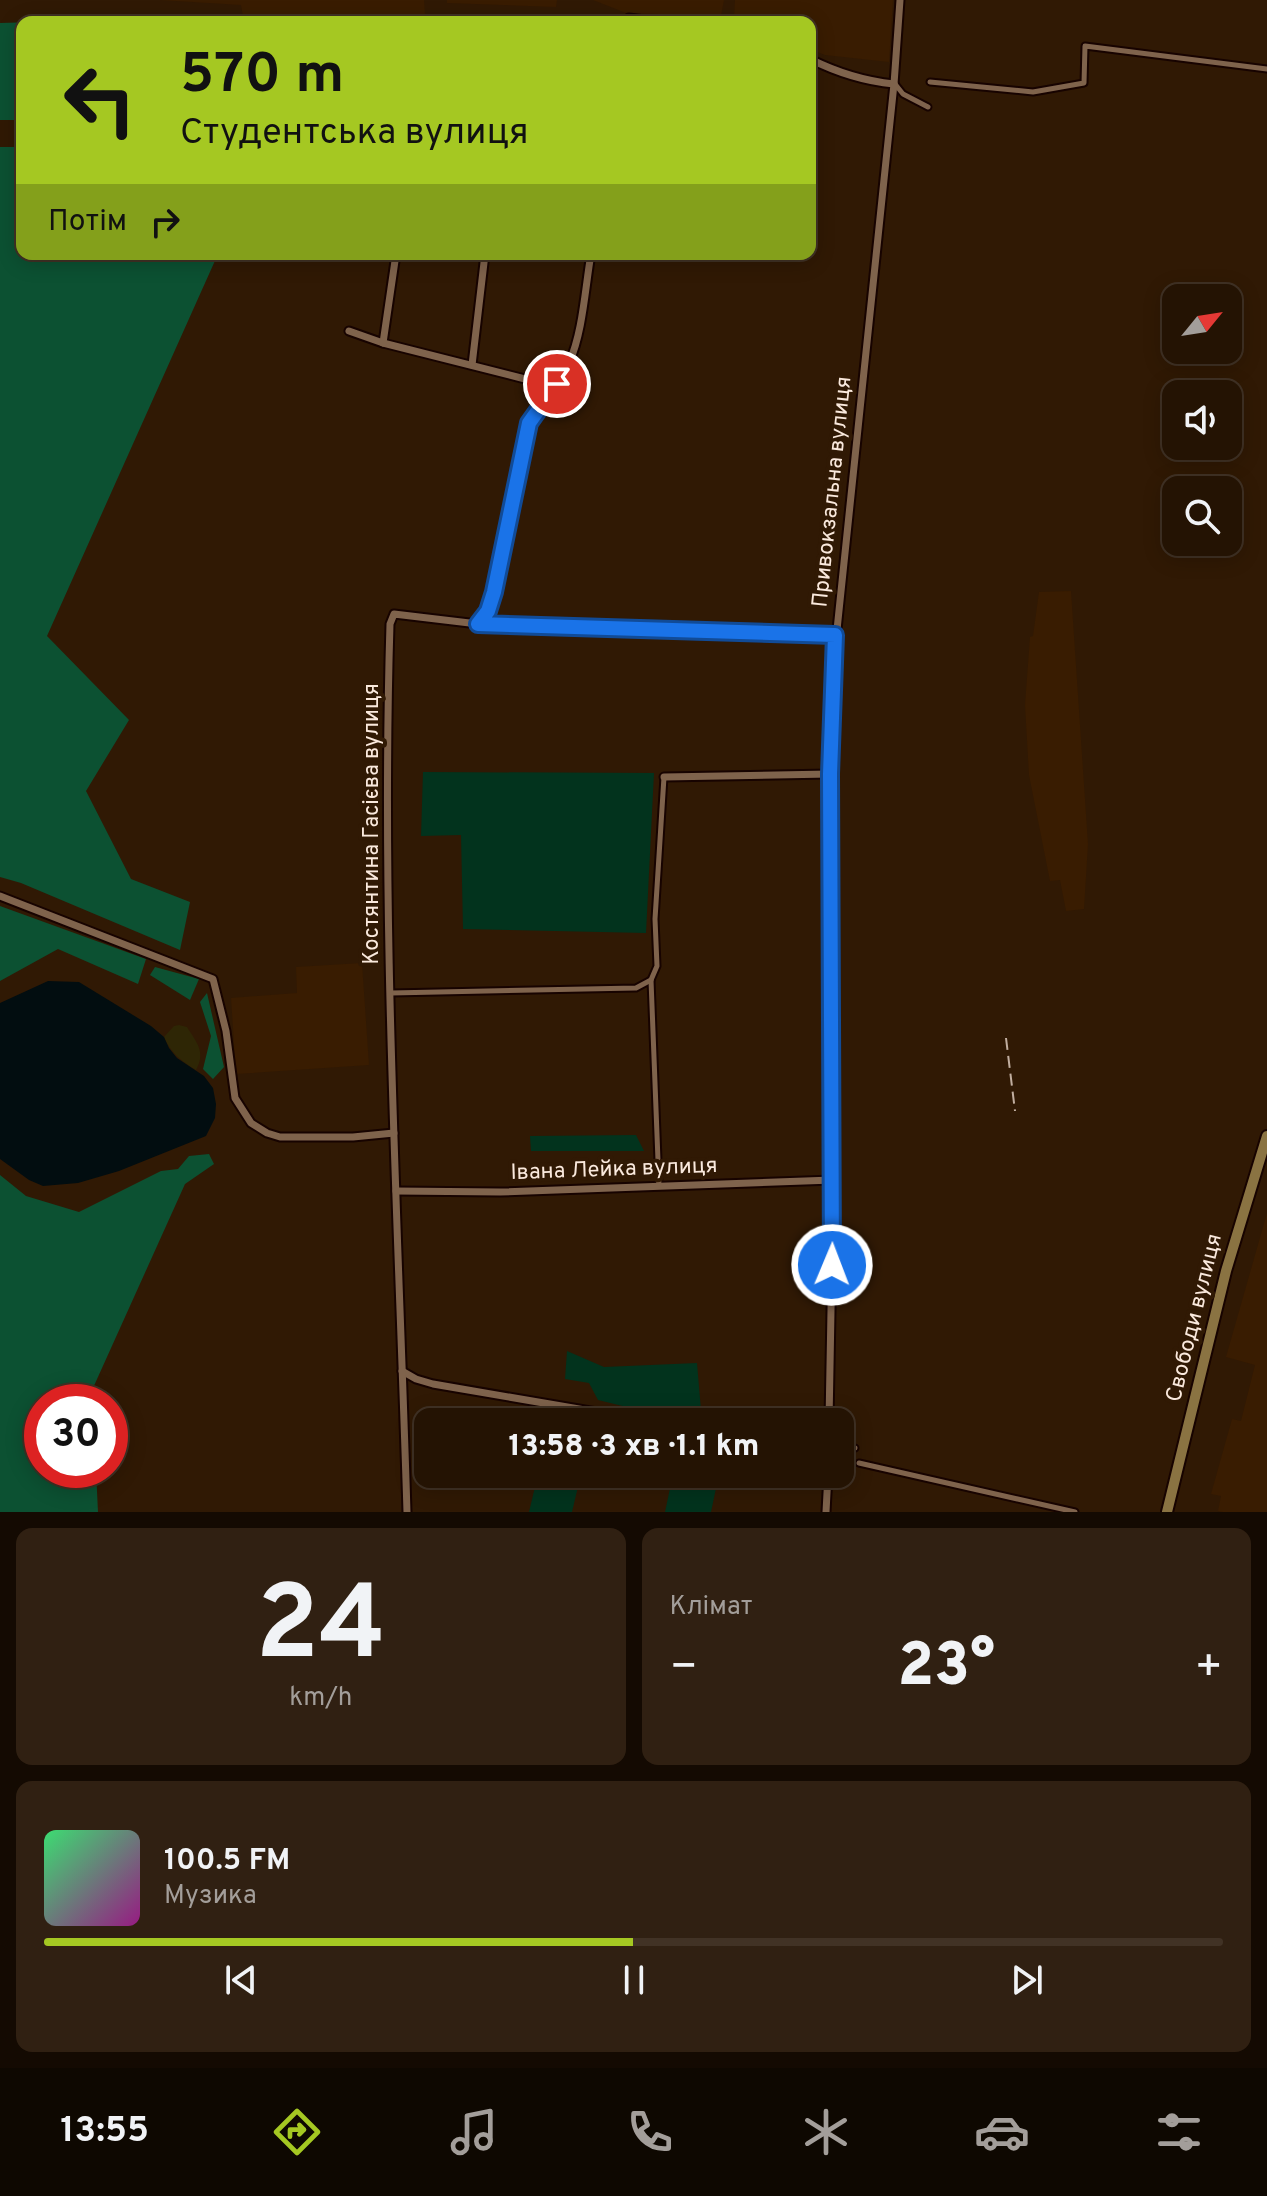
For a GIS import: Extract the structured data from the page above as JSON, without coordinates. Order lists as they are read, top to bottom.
{
  "streets": {
    "main road": ["Свободи вулиця"],
    "street": ["Привокзальна вулиця", "Костянтина Гасієва вулиця", "Івана Лейка вулиця"]
  },
  "crossings": [
    ["Привокзальна вулиця", "Івана Лейка вулиця"],
    ["Костянтина Гасієва вулиця", "Івана Лейка вулиця"]
  ],
  "north": "top right",
  "page": {
    "turn": ["570 m", "Студентська вулиця"],
    "then": "Потім",
    "limit": "30",
    "trip": "13:58 · 3 хв · 1.1 km",
    "tile": [
      ["24", "km/h"],
      "Клімат"
    ],
    "heat": ["−", "23°", "+"],
    "song": ["100.5 FM", "Музика"],
    "tabs": "13:55"
  }
}
